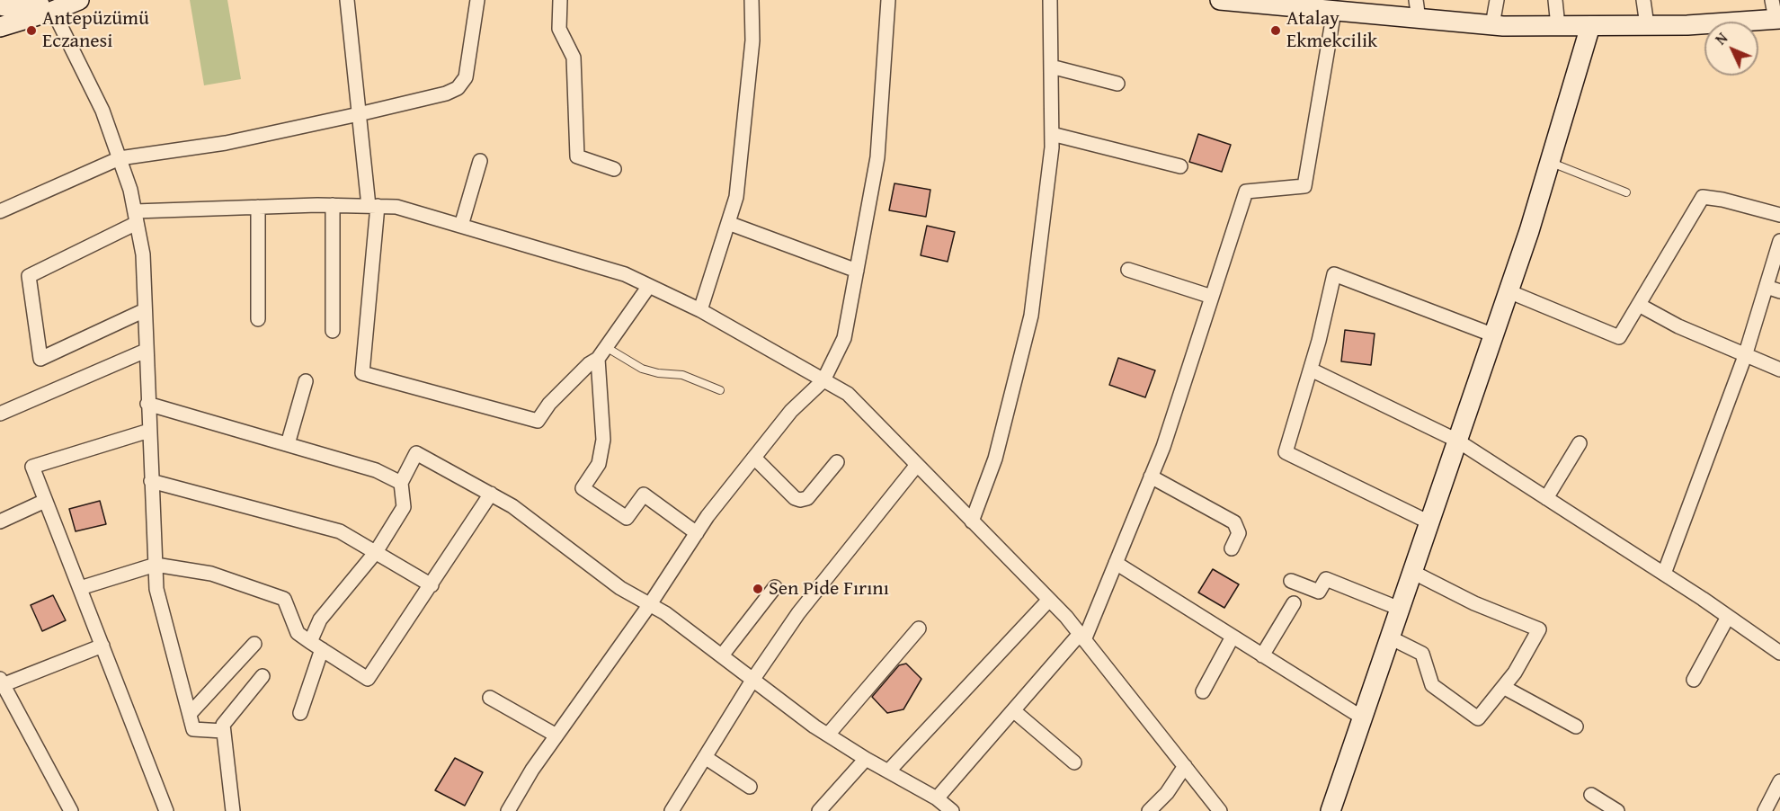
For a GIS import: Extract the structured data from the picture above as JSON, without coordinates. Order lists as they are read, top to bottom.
{
  "places": ["Antepüzümü Eczanesi", "Atalay Ekmekcilik", "Sen Pide Fırını"],
  "north": "top left"
}
